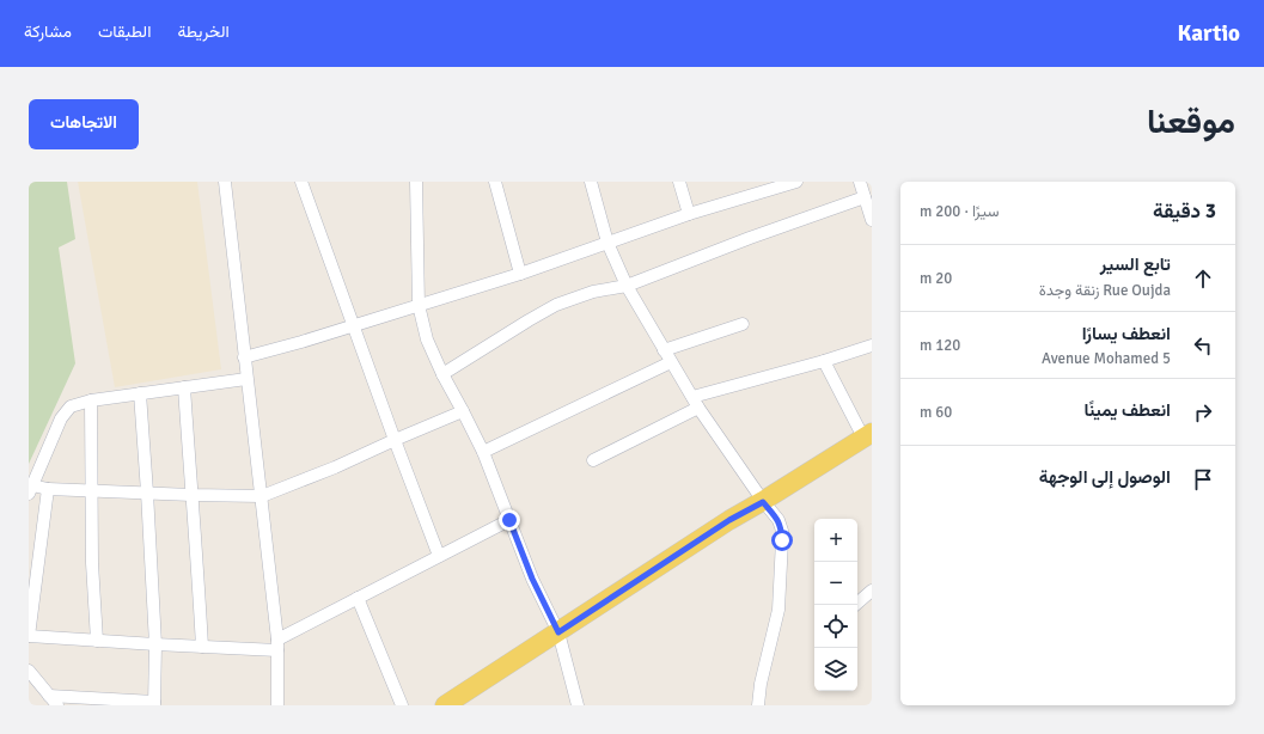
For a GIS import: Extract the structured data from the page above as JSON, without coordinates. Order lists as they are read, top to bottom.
{
  "page": {
    "header": "Kartio",
    "nav": ["الخريطة", "الطبقات", "مشاركة"],
    "title": "موقعنا",
    "buttons": "الاتجاهات",
    "heading": ["3 دقيقة", "سيرًا · 200 m"],
    "list": [
      ["تابع السير", "Rue Oujda زنقة وجدة", "20 m"],
      ["انعطف يسارًا", "Avenue Mohamed 5", "120 m"],
      ["انعطف يمينًا", "60 m"],
      "الوصول إلى الوجهة"
    ],
    "map_buttons": ["+", "−"]
  }
}
